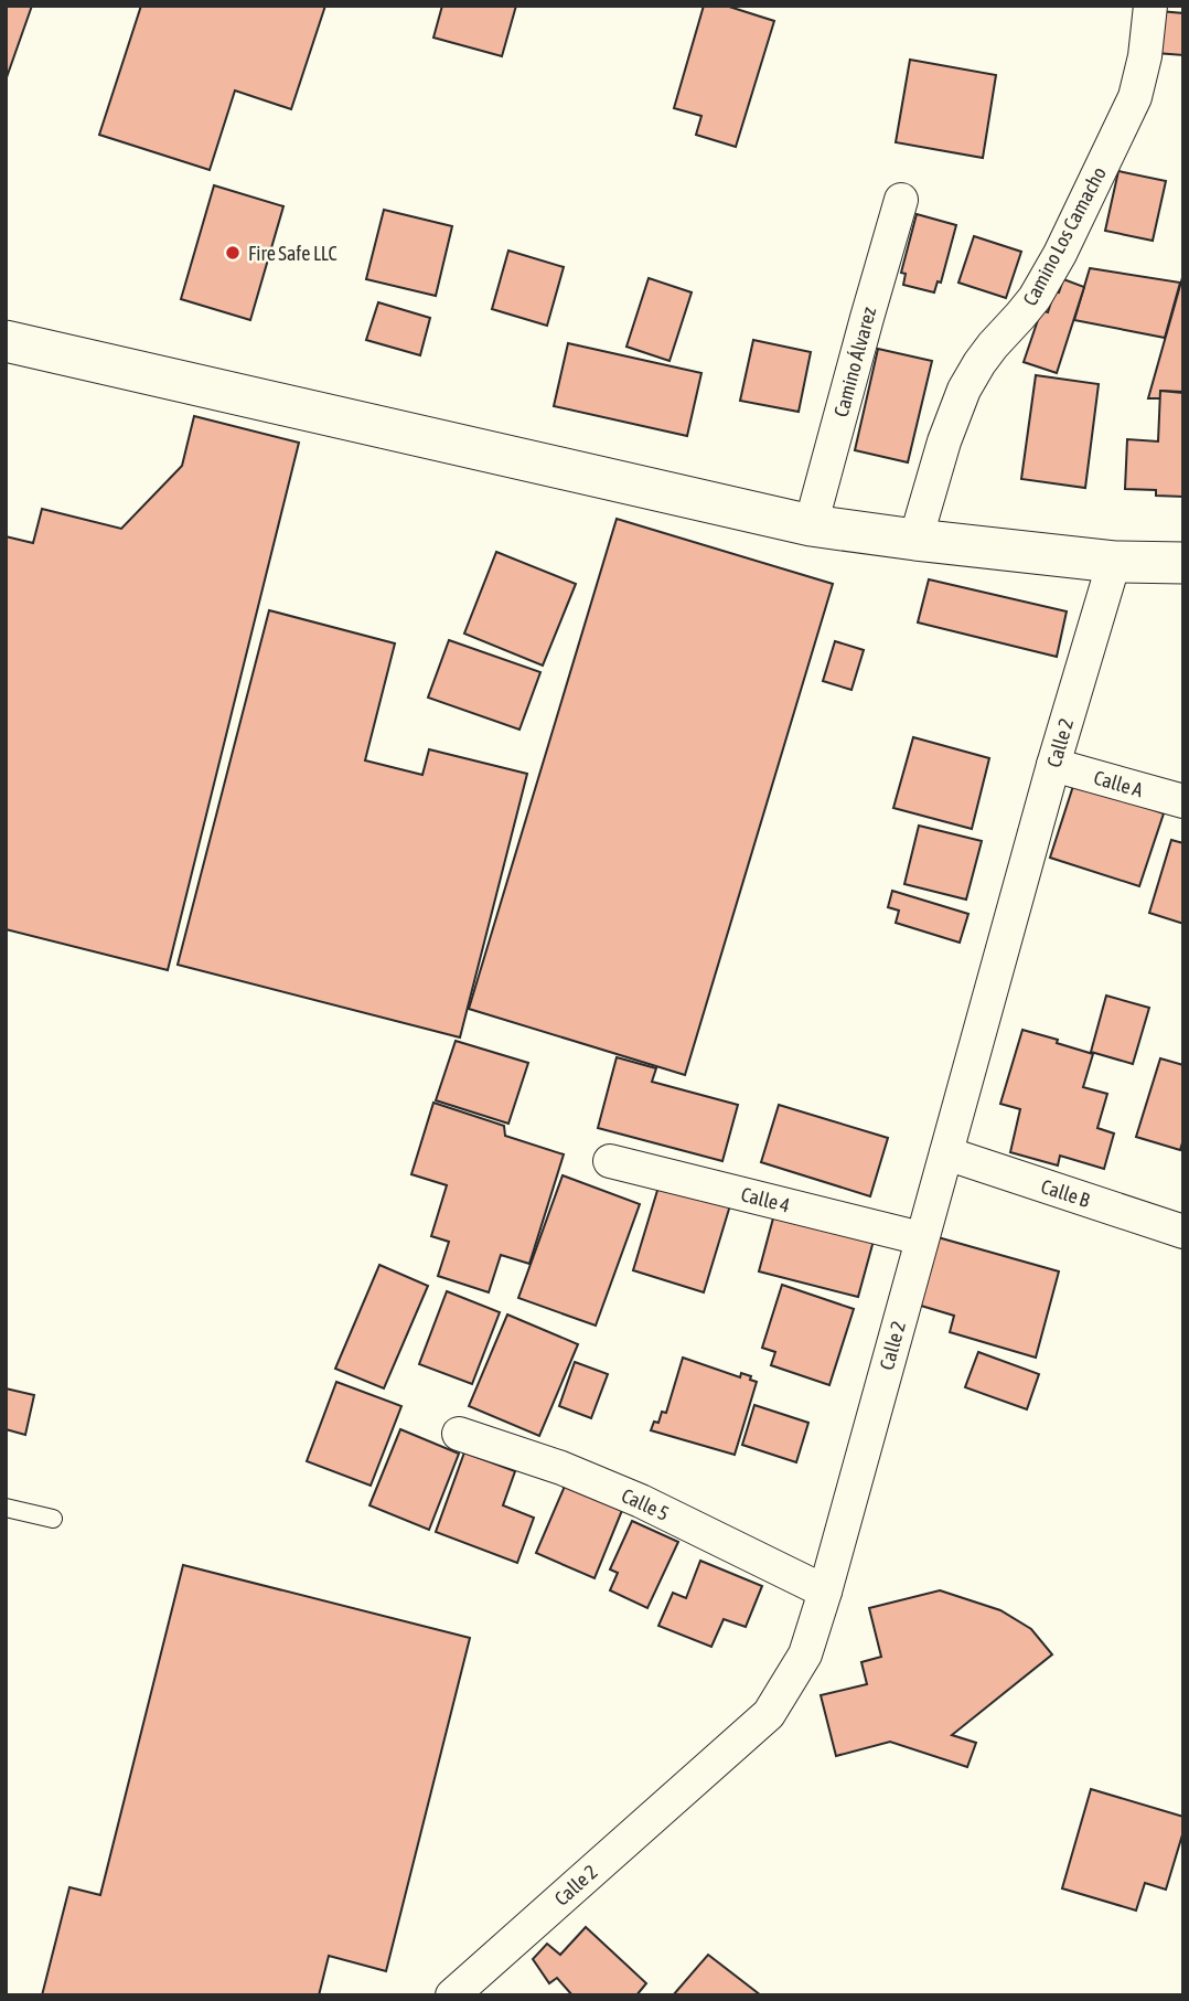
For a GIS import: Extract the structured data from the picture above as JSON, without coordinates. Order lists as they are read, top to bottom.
{
  "streets": {
    "street": [
      "Camino Los Camacho",
      "Camino Álvarez",
      "Calle 2",
      "Calle A",
      "Calle B",
      "Calle 4",
      "Calle 5"
    ]
  },
  "crossings": [
    ["Calle 2", "Calle A"],
    ["Calle 2", "Calle B"],
    ["Calle 2", "Calle 4"],
    ["Calle 2", "Calle 5"]
  ],
  "places": ["Fire Safe LLC"]
}
